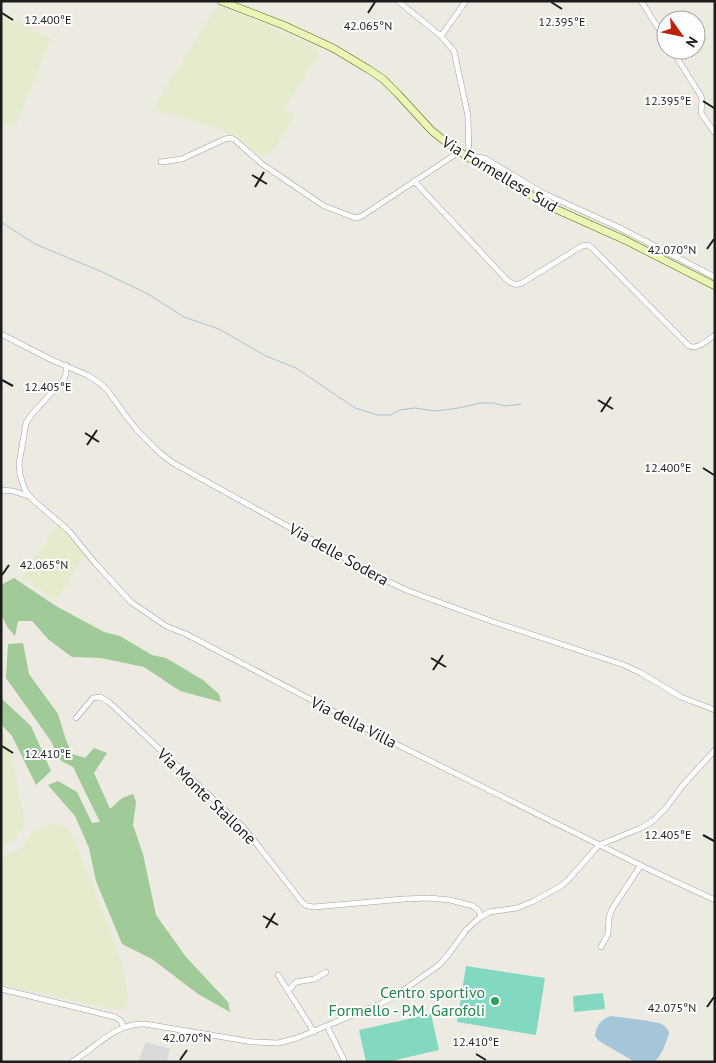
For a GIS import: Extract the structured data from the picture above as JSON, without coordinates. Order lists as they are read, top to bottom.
{
  "streets": {
    "street": [
      "Via Formellese Sud",
      "Via delle Sodera",
      "Via della Villa",
      "Via Monte Stallone"
    ]
  },
  "places": ["Centro sportivo Formello - P.M. Garofoli"],
  "north": "bottom right",
  "coordinates": [
    "12.400°E",
    "12.395°E",
    "42.065°N",
    "42.070°N",
    "12.405°E",
    "12.410°E",
    "42.075°N"
  ]
}
